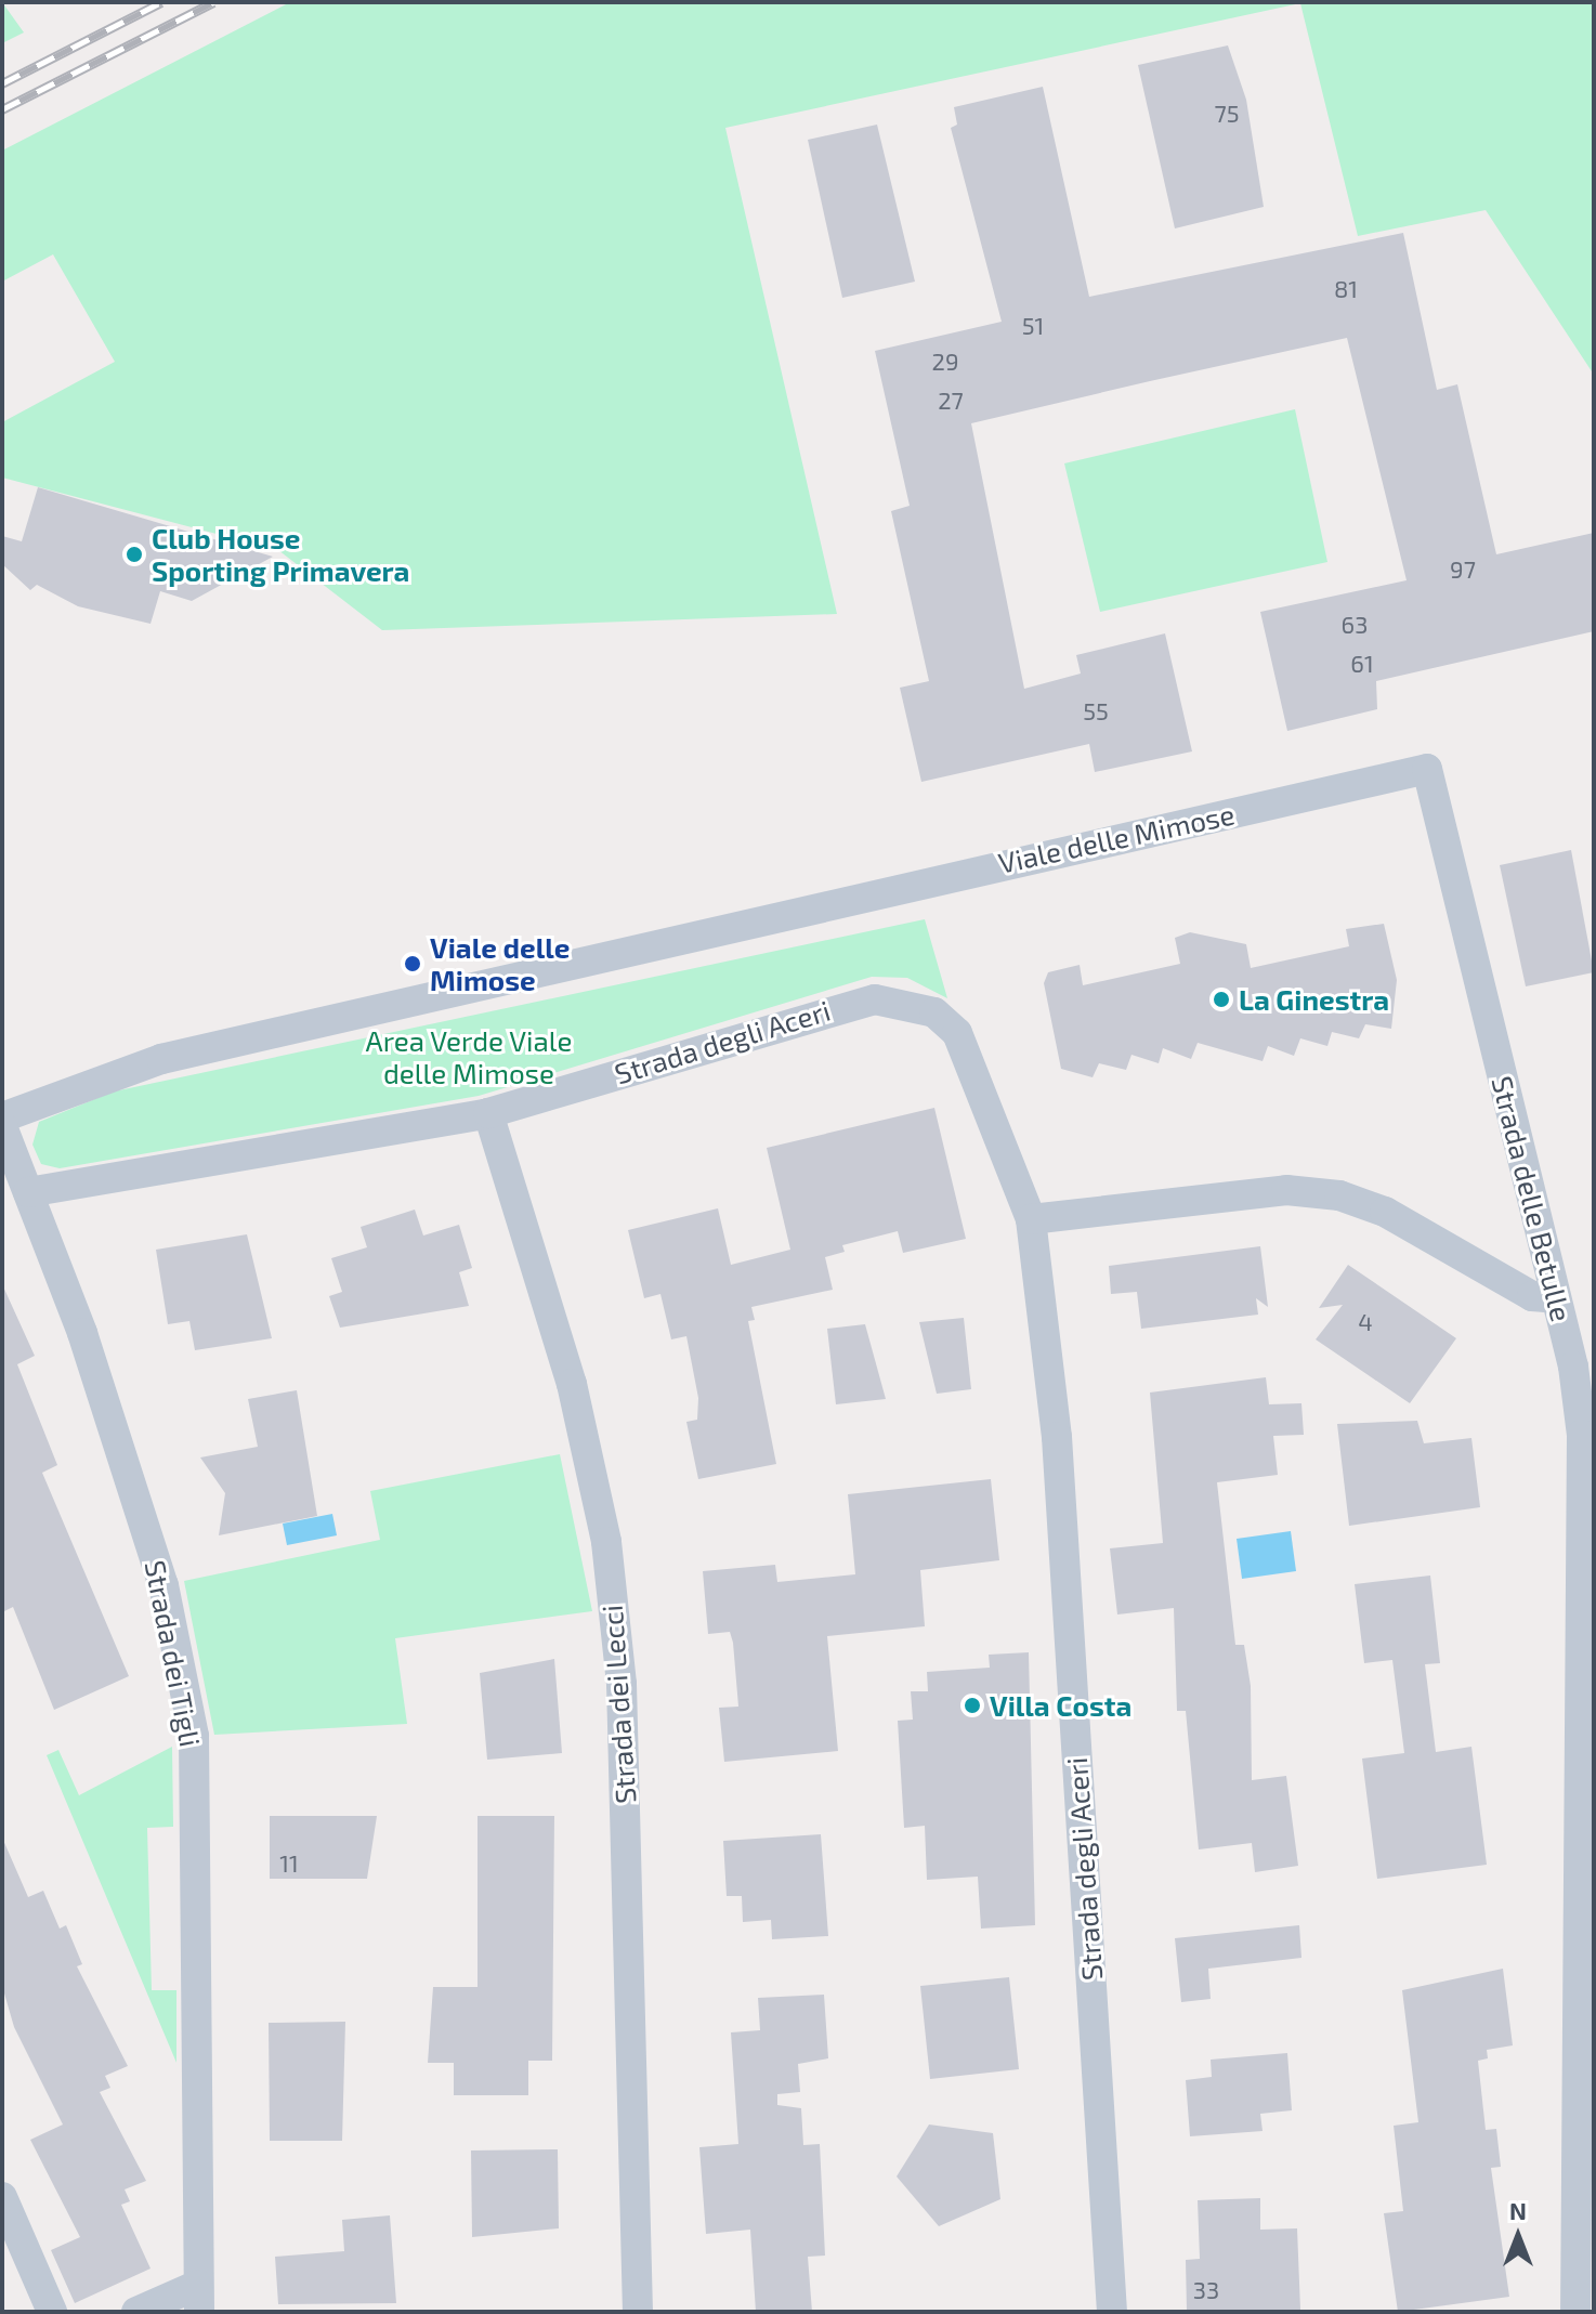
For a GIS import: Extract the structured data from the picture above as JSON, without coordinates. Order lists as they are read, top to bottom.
{
  "streets": {
    "street": [
      "Viale delle Mimose",
      "Strada degli Aceri",
      "Strada delle Betulle",
      "Strada dei Tigli",
      "Strada dei Lecci"
    ]
  },
  "crossings": [
    ["Viale delle Mimose", "Strada delle Betulle"],
    ["Strada degli Aceri", "Strada dei Tigli"],
    ["Strada degli Aceri", "Strada dei Lecci"]
  ],
  "parks": ["Area Verde Viale delle Mimose"],
  "places": [
    "Club House Sporting Primavera",
    "Viale delle Mimose",
    "La Ginestra",
    "Villa Costa"
  ],
  "house_numbers": [
    "75",
    "81",
    "51",
    "29",
    "27",
    "97",
    "63",
    "61",
    "55",
    "4",
    "11",
    "33"
  ],
  "north": "top"
}
